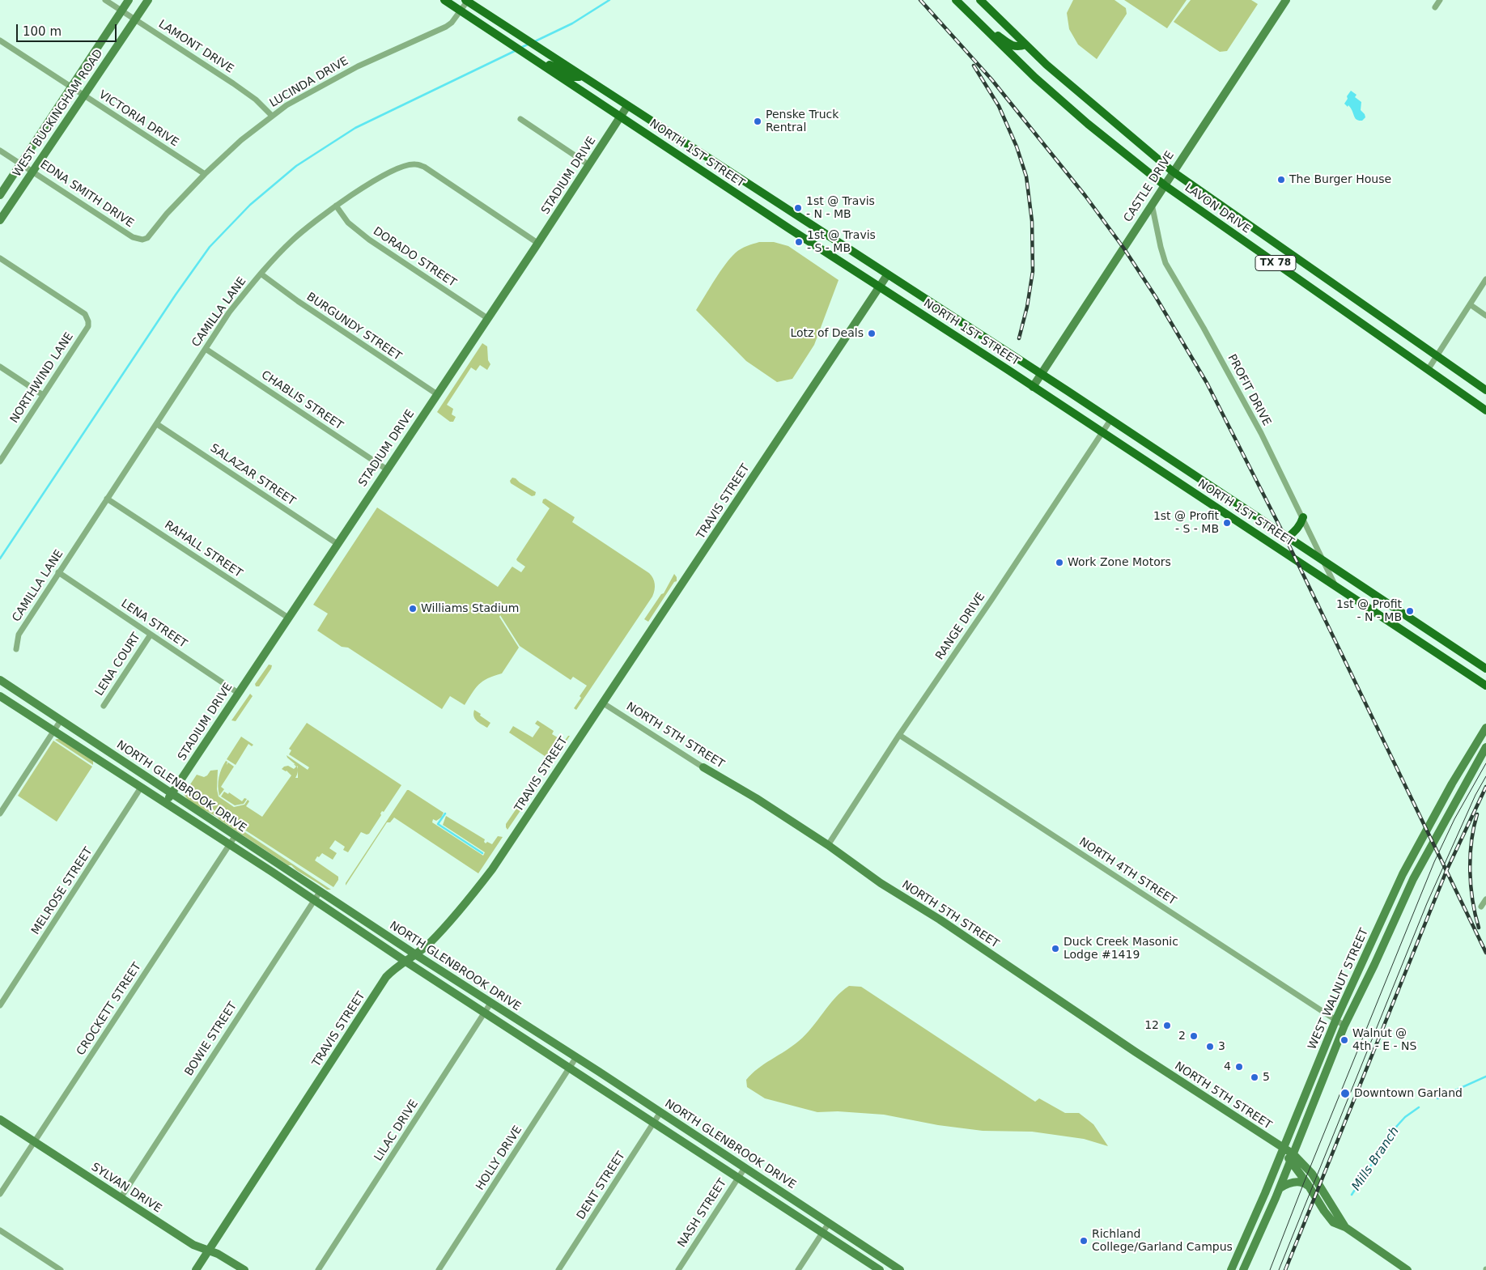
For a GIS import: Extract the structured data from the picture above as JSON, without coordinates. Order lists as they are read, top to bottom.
{
  "streets": {
    "main road": [
      "WEST BUCKINGHAM ROAD",
      "NORTH 1ST STREET",
      "STADIUM DRIVE",
      "CASTLE DRIVE",
      "LAVON DRIVE",
      "TX 78",
      "TRAVIS STREET",
      "NORTH 5TH STREET",
      "NORTH GLENBROOK DRIVE",
      "WEST WALNUT STREET",
      "SYLVAN DRIVE"
    ],
    "street": [
      "LAMONT DRIVE",
      "LUCINDA DRIVE",
      "VICTORIA DRIVE",
      "EDNA SMITH DRIVE",
      "DORADO STREET",
      "CAMILLA LANE",
      "BURGUNDY STREET",
      "NORTHWIND LANE",
      "PROFIT DRIVE",
      "CHABLIS STREET",
      "SALAZAR STREET",
      "RAHALL STREET",
      "LENA STREET",
      "RANGE DRIVE",
      "LENA COURT",
      "NORTH 4TH STREET",
      "MELROSE STREET",
      "CROCKETT STREET",
      "BOWIE STREET",
      "LILAC DRIVE",
      "HOLLY DRIVE",
      "DENT STREET",
      "NASH STREET"
    ]
  },
  "crossings": [
    ["LAMONT DRIVE", "LUCINDA DRIVE"],
    ["LAMONT DRIVE", "WEST BUCKINGHAM ROAD"],
    ["LUCINDA DRIVE", "VICTORIA DRIVE"],
    ["LUCINDA DRIVE", "NORTH 1ST STREET"],
    ["LUCINDA DRIVE", "EDNA SMITH DRIVE"],
    ["WEST BUCKINGHAM ROAD", "VICTORIA DRIVE"],
    ["WEST BUCKINGHAM ROAD", "EDNA SMITH DRIVE"],
    ["NORTH 1ST STREET", "STADIUM DRIVE"],
    ["NORTH 1ST STREET", "CASTLE DRIVE"],
    ["NORTH 1ST STREET", "PROFIT DRIVE"],
    ["NORTH 1ST STREET", "TRAVIS STREET"],
    ["NORTH 1ST STREET", "RANGE DRIVE"],
    ["STADIUM DRIVE", "DORADO STREET"],
    ["STADIUM DRIVE", "CAMILLA LANE"],
    ["STADIUM DRIVE", "BURGUNDY STREET"],
    ["STADIUM DRIVE", "CHABLIS STREET"],
    ["STADIUM DRIVE", "SALAZAR STREET"],
    ["STADIUM DRIVE", "RAHALL STREET"],
    ["STADIUM DRIVE", "LENA STREET"],
    ["STADIUM DRIVE", "NORTH GLENBROOK DRIVE"],
    ["CASTLE DRIVE", "LAVON DRIVE"],
    ["CASTLE DRIVE", "PROFIT DRIVE"],
    ["DORADO STREET", "CAMILLA LANE"],
    ["CAMILLA LANE", "BURGUNDY STREET"],
    ["CAMILLA LANE", "CHABLIS STREET"],
    ["CAMILLA LANE", "SALAZAR STREET"],
    ["CAMILLA LANE", "RAHALL STREET"],
    ["CAMILLA LANE", "LENA STREET"],
    ["TRAVIS STREET", "NORTH 5TH STREET"],
    ["TRAVIS STREET", "NORTH GLENBROOK DRIVE"],
    ["TRAVIS STREET", "SYLVAN DRIVE"],
    ["LENA STREET", "LENA COURT"],
    ["RANGE DRIVE", "NORTH 5TH STREET"],
    ["RANGE DRIVE", "NORTH 4TH STREET"],
    ["NORTH 5TH STREET", "WEST WALNUT STREET"],
    ["NORTH GLENBROOK DRIVE", "MELROSE STREET"],
    ["NORTH GLENBROOK DRIVE", "CROCKETT STREET"],
    ["NORTH GLENBROOK DRIVE", "BOWIE STREET"],
    ["NORTH GLENBROOK DRIVE", "LILAC DRIVE"],
    ["NORTH GLENBROOK DRIVE", "HOLLY DRIVE"],
    ["NORTH GLENBROOK DRIVE", "DENT STREET"],
    ["NORTH GLENBROOK DRIVE", "NASH STREET"],
    ["NORTH 4TH STREET", "WEST WALNUT STREET"],
    ["CROCKETT STREET", "SYLVAN DRIVE"],
    ["BOWIE STREET", "SYLVAN DRIVE"]
  ],
  "water": ["Mills Branch"],
  "places": [
    "Penske Truck Rentral",
    "The Burger House",
    "1st @ Travis - N - MB",
    "1st @ Travis - S - MB",
    "Lotz of Deals",
    "1st @ Profit - S - MB",
    "Work Zone Motors",
    "Williams Stadium",
    "1st @ Profit - N - MB",
    "Duck Creek Masonic Lodge #1419",
    "12",
    "2",
    "Walnut @ 4th - E - NS",
    "3",
    "4",
    "5",
    "Downtown Garland",
    "Richland College/Garland Campus"
  ],
  "scale_bar": "100 m"
}
